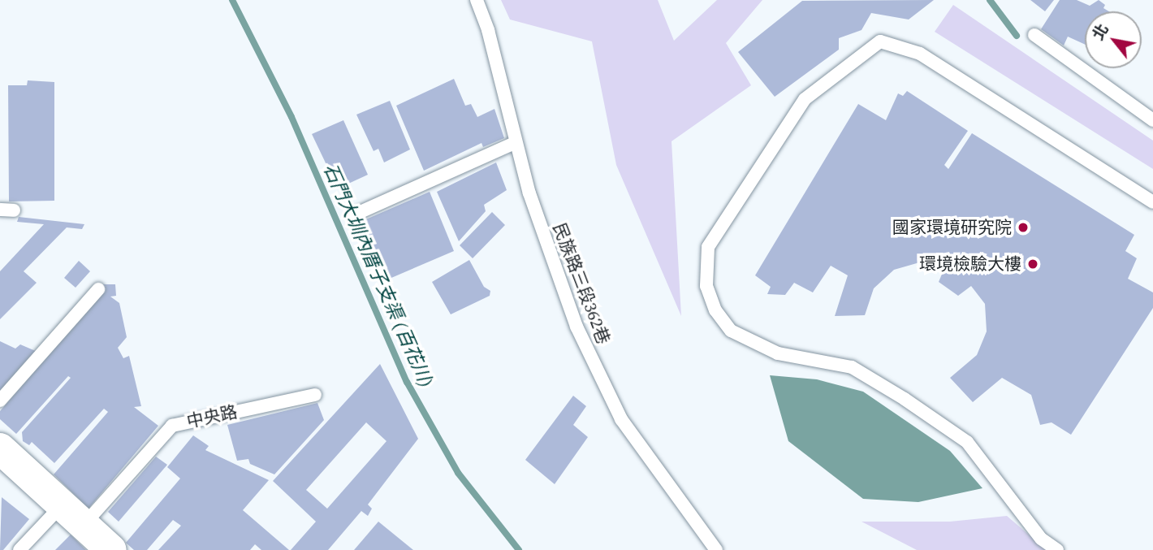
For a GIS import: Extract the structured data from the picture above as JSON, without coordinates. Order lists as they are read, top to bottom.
{
  "streets": {
    "lane": ["民族路三段362巷", "中央路"]
  },
  "water": ["石門大圳內厝子支渠 (百花川)"],
  "places": ["國家環境研究院", "環境檢驗大樓"],
  "north": "top left"
}
